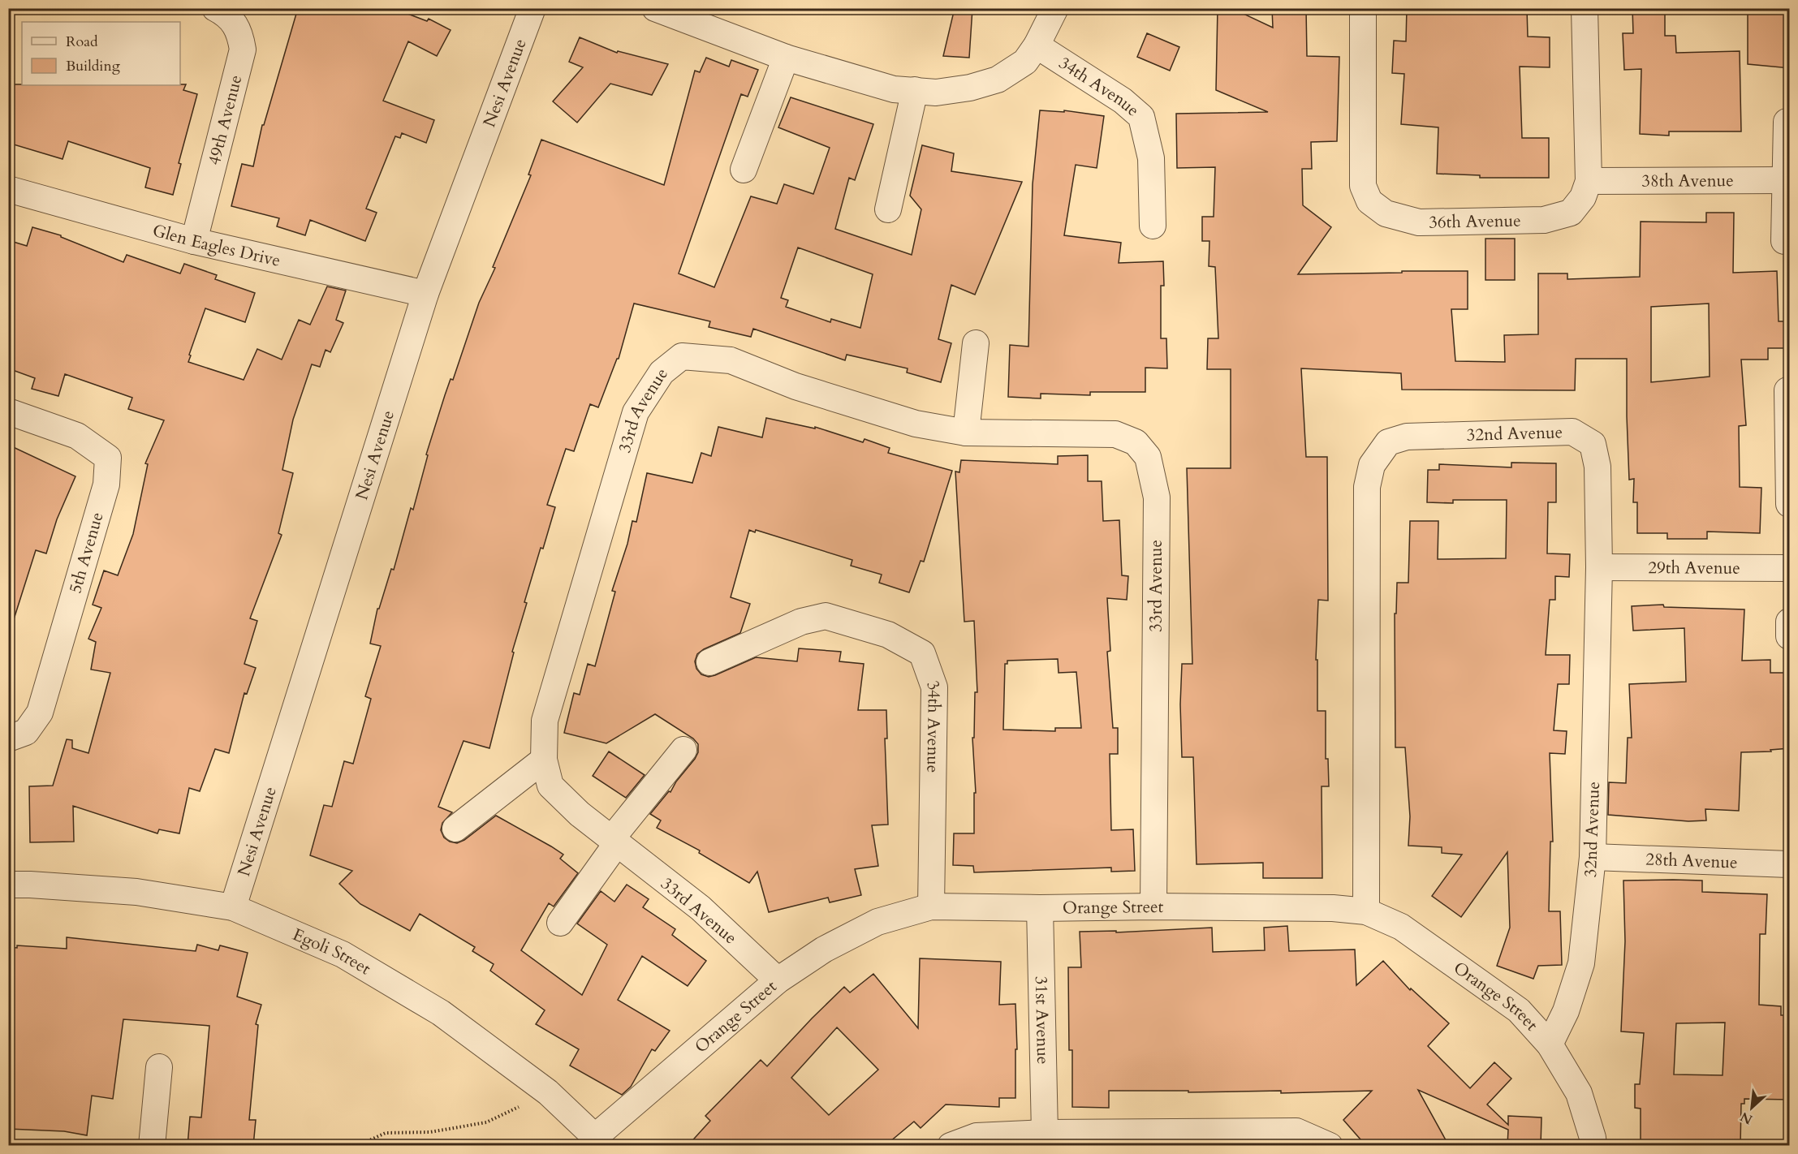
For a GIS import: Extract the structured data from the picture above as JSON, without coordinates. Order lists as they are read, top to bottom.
{
  "streets": {
    "street": [
      "Nesi Avenue",
      "34th Avenue",
      "49th Avenue",
      "38th Avenue",
      "36th Avenue",
      "Glen Eagles Drive",
      "33rd Avenue",
      "32nd Avenue",
      "5th Avenue",
      "29th Avenue",
      "28th Avenue",
      "Orange Street",
      "Egoli Street",
      "31st Avenue"
    ]
  },
  "crossings": [
    ["Nesi Avenue", "Glen Eagles Drive"],
    ["Nesi Avenue", "Egoli Street"],
    ["34th Avenue", "Orange Street"],
    ["49th Avenue", "Glen Eagles Drive"],
    ["38th Avenue", "36th Avenue"],
    ["33rd Avenue", "Orange Street"],
    ["32nd Avenue", "29th Avenue"],
    ["32nd Avenue", "28th Avenue"],
    ["32nd Avenue", "Orange Street"],
    ["Orange Street", "Egoli Street"],
    ["Orange Street", "31st Avenue"]
  ],
  "legend": ["Road", "Building"],
  "north": "bottom left"
}
